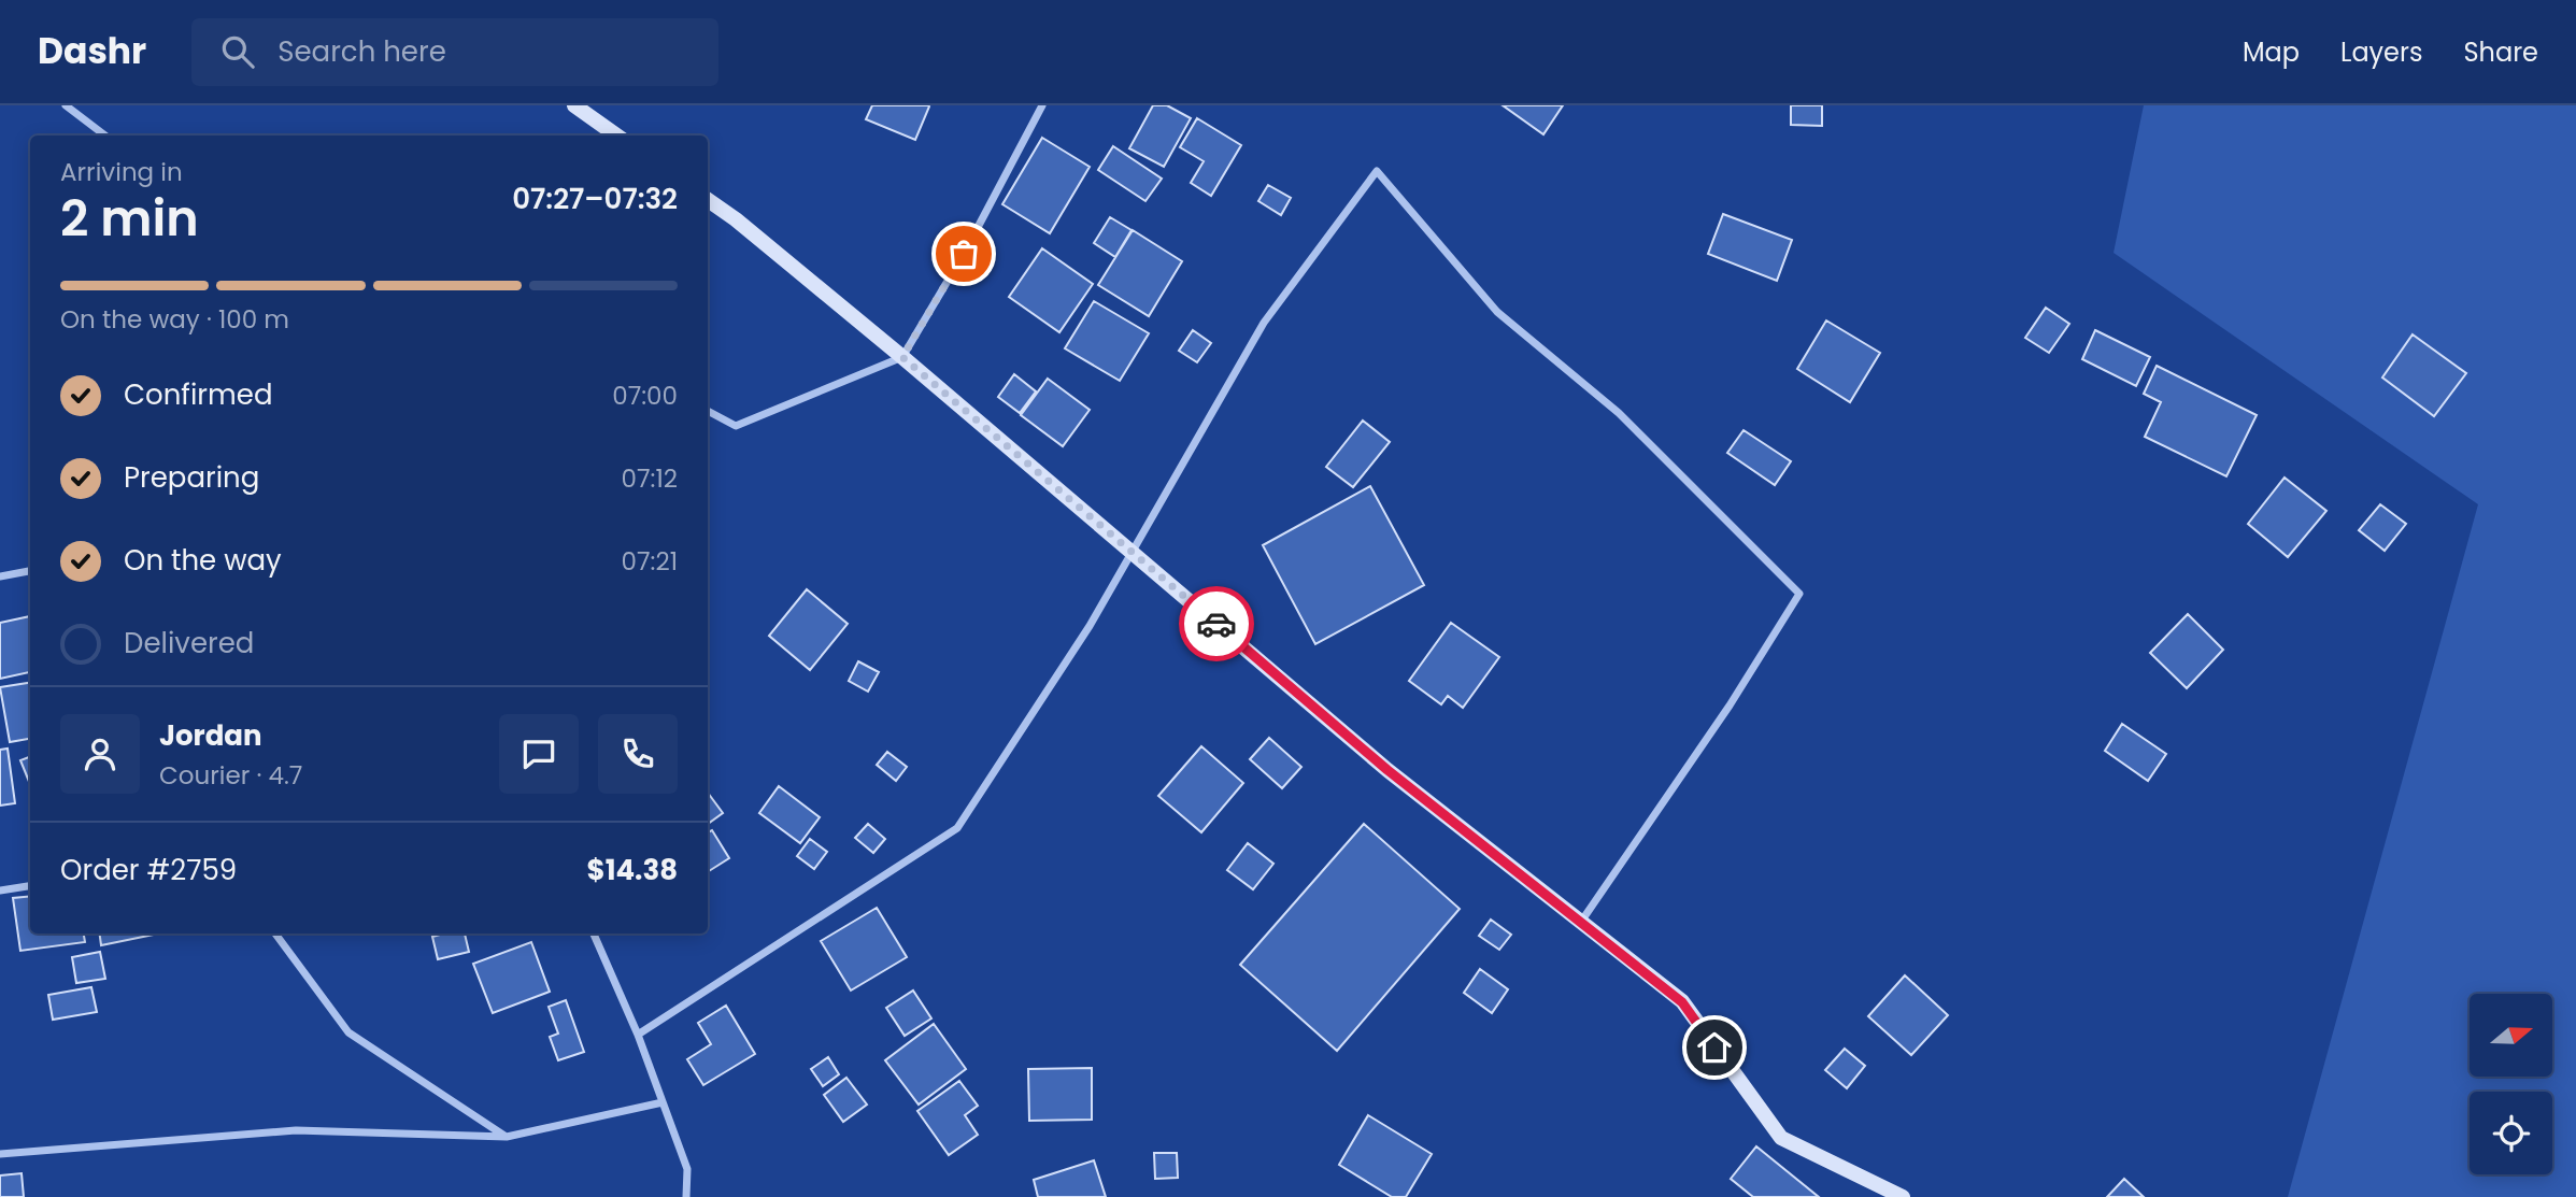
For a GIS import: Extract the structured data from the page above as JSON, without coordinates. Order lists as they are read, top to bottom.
{
  "north": "right",
  "page": {
    "header": "Dashr",
    "search": "Search here",
    "nav": ["Map", "Layers", "Share"],
    "heading": ["2 min", "Arriving in", "07:27–07:32"],
    "panel": [
      "Jordan",
      "Courier · 4.7",
      "Order #2759",
      "$14.38"
    ],
    "bar": "On the way · 100 m",
    "list": [
      ["Confirmed", "07:00"],
      ["Preparing", "07:12"],
      ["On the way", "07:21"],
      "Delivered"
    ]
  }
}
